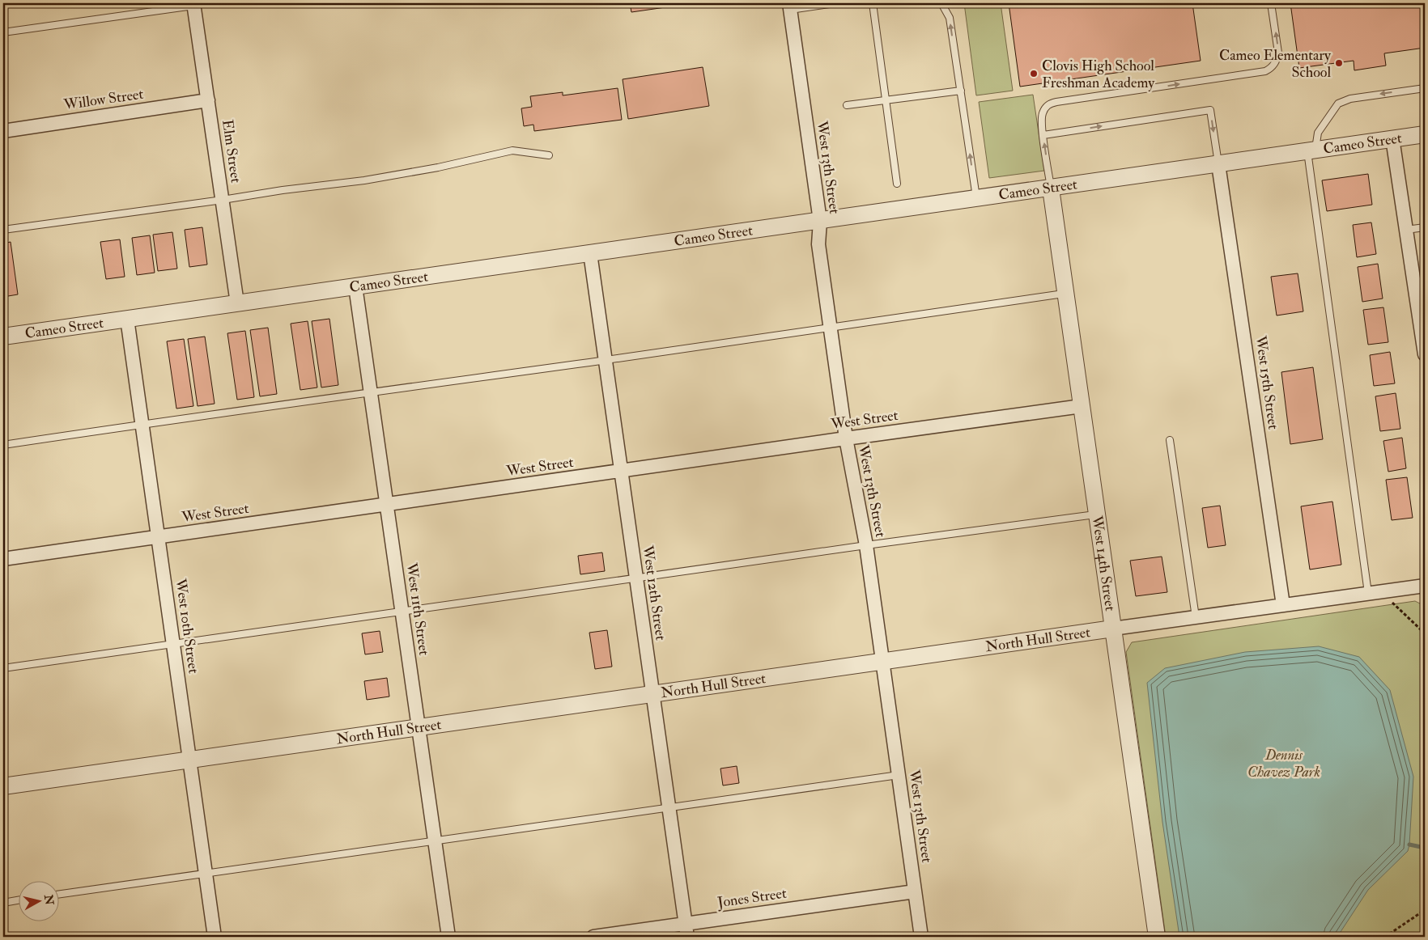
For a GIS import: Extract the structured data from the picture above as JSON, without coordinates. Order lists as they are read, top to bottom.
{
  "streets": {
    "street": [
      "Willow Street",
      "Cameo Street",
      "Elm Street",
      "West 13th Street",
      "West 15th Street",
      "West Street",
      "West 14th Street",
      "West 12th Street",
      "West 11th Street",
      "West 10th Street",
      "North Hull Street",
      "Jones Street"
    ]
  },
  "crossings": [
    ["Willow Street", "Elm Street"],
    ["Cameo Street", "Elm Street"],
    ["Cameo Street", "West 13th Street"],
    ["Cameo Street", "West 15th Street"],
    ["Cameo Street", "West 14th Street"],
    ["Cameo Street", "West 12th Street"],
    ["Cameo Street", "West 11th Street"],
    ["Cameo Street", "West 10th Street"],
    ["West 13th Street", "West Street"],
    ["West 13th Street", "North Hull Street"],
    ["West 13th Street", "Jones Street"],
    ["West 15th Street", "North Hull Street"],
    ["West Street", "West 14th Street"],
    ["West Street", "West 12th Street"],
    ["West Street", "West 11th Street"],
    ["West Street", "West 10th Street"],
    ["West 14th Street", "North Hull Street"],
    ["West 12th Street", "North Hull Street"],
    ["West 12th Street", "Jones Street"],
    ["West 11th Street", "North Hull Street"],
    ["West 10th Street", "North Hull Street"]
  ],
  "parks": ["Dennis Chavez Park"],
  "places": ["Cameo Elementary School", "Clovis High School Freshman Academy"],
  "north": "right"
}
